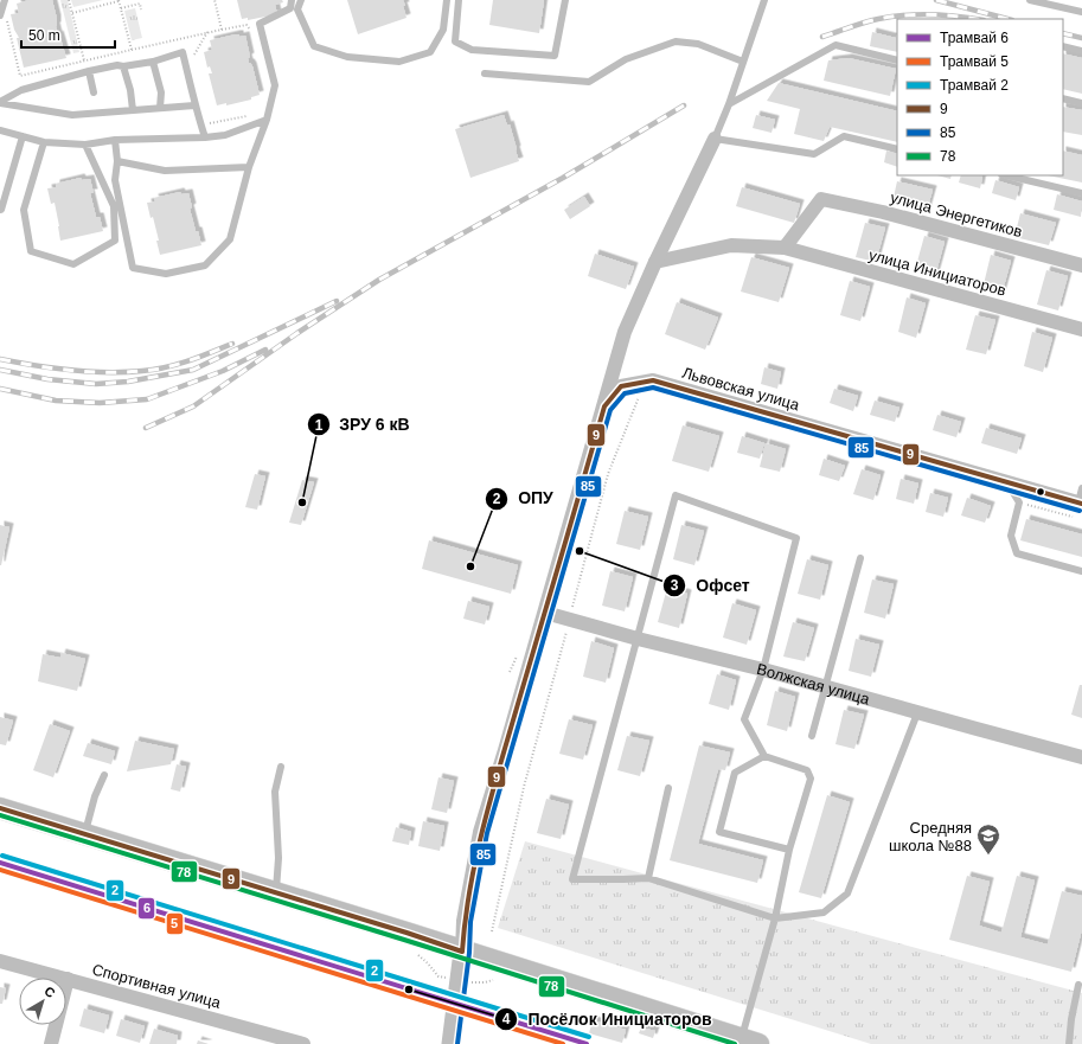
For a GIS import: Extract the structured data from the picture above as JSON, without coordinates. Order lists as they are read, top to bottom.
{
  "streets": {
    "street": [
      "улица Энергетиков",
      "улица Инициаторов",
      "Львовская улица",
      "Волжская улица",
      "Спортивная улица"
    ]
  },
  "crossings": [
    ["улица Энергетиков", "улица Инициаторов"],
    ["Львовская улица", "Волжская улица"]
  ],
  "places": {
    "other": [
      "ЗРУ 6 кВ",
      "Офсет",
      "ОПУ",
      "Посёлок Инициаторов"
    ],
    "school or university": ["Средняя школа №88"]
  },
  "lines": [
    "transit line 9",
    "transit line 85",
    "transit line 78",
    "tram line 2",
    "tram line 6",
    "tram line 5"
  ],
  "legend": [
    "Трамвай 6",
    "Трамвай 5",
    "Трамвай 2",
    "9",
    "85",
    "78"
  ],
  "scale_bar": "50 m",
  "north": "top right"
}
